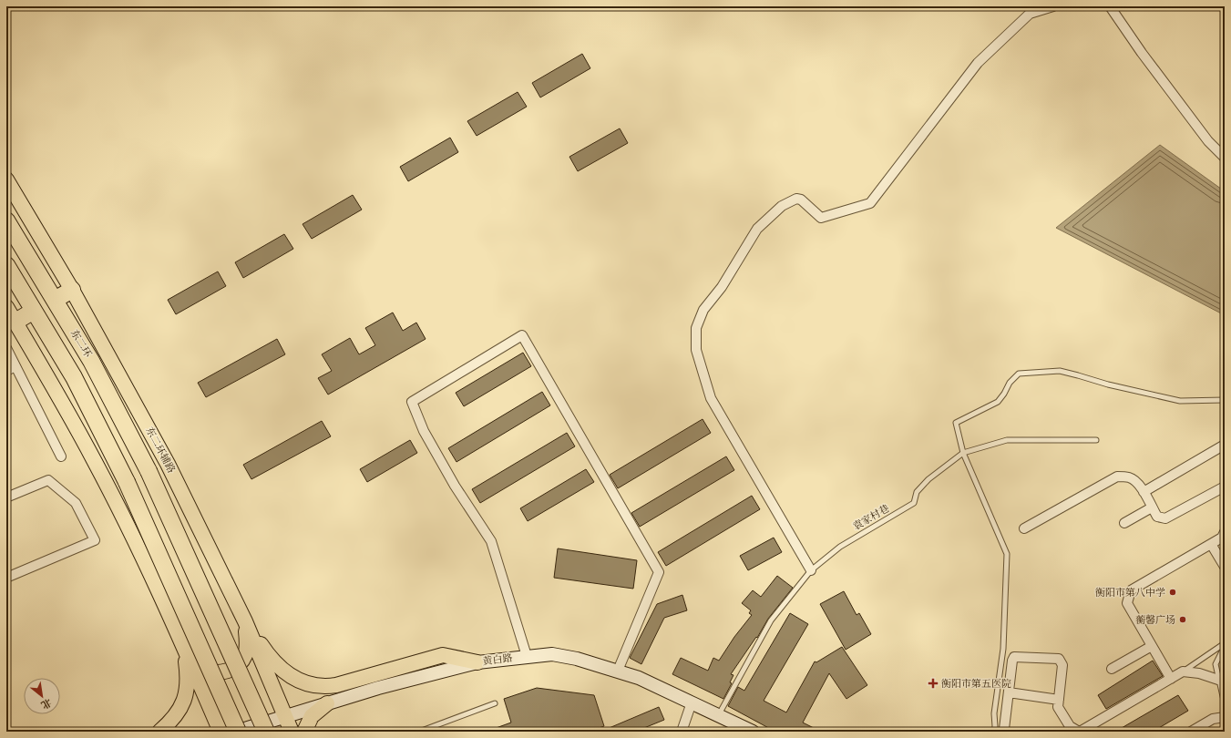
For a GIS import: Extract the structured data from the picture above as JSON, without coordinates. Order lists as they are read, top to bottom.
{
  "streets": {
    "highway": ["东二环"],
    "main road": ["东二环辅路", "黄白路"],
    "lane": ["袁家村巷"]
  },
  "crossings": [
    ["东二环辅路", "黄白路"],
    ["袁家村巷", "黄白路"]
  ],
  "places": {
    "other": ["衡阳市第八中学", "蘅馨广场"],
    "health": ["衡阳市第五医院"]
  },
  "north": "bottom right"
}
